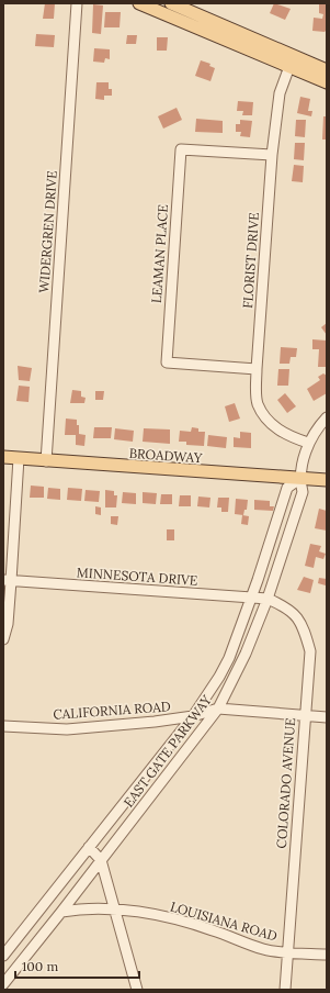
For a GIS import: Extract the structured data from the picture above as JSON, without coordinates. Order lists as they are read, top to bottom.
{
  "streets": {
    "main road": ["BROADWAY"],
    "street": [
      "WIDERGREN DRIVE",
      "LEAMAN PLACE",
      "FLORIST DRIVE",
      "MINNESOTA DRIVE",
      "CALIFORNIA ROAD",
      "EAST GATE PARKWAY",
      "COLORADO AVENUE",
      "LOUISIANA ROAD"
    ]
  },
  "crossings": [
    ["WIDERGREN DRIVE", "BROADWAY"],
    ["LEAMAN PLACE", "FLORIST DRIVE"],
    ["FLORIST DRIVE", "EAST GATE PARKWAY"],
    ["BROADWAY", "EAST GATE PARKWAY"],
    ["MINNESOTA DRIVE", "EAST GATE PARKWAY"],
    ["MINNESOTA DRIVE", "COLORADO AVENUE"],
    ["CALIFORNIA ROAD", "EAST GATE PARKWAY"],
    ["CALIFORNIA ROAD", "COLORADO AVENUE"],
    ["EAST GATE PARKWAY", "COLORADO AVENUE"],
    ["EAST GATE PARKWAY", "LOUISIANA ROAD"],
    ["COLORADO AVENUE", "LOUISIANA ROAD"]
  ],
  "scale_bar": "100 m"
}
